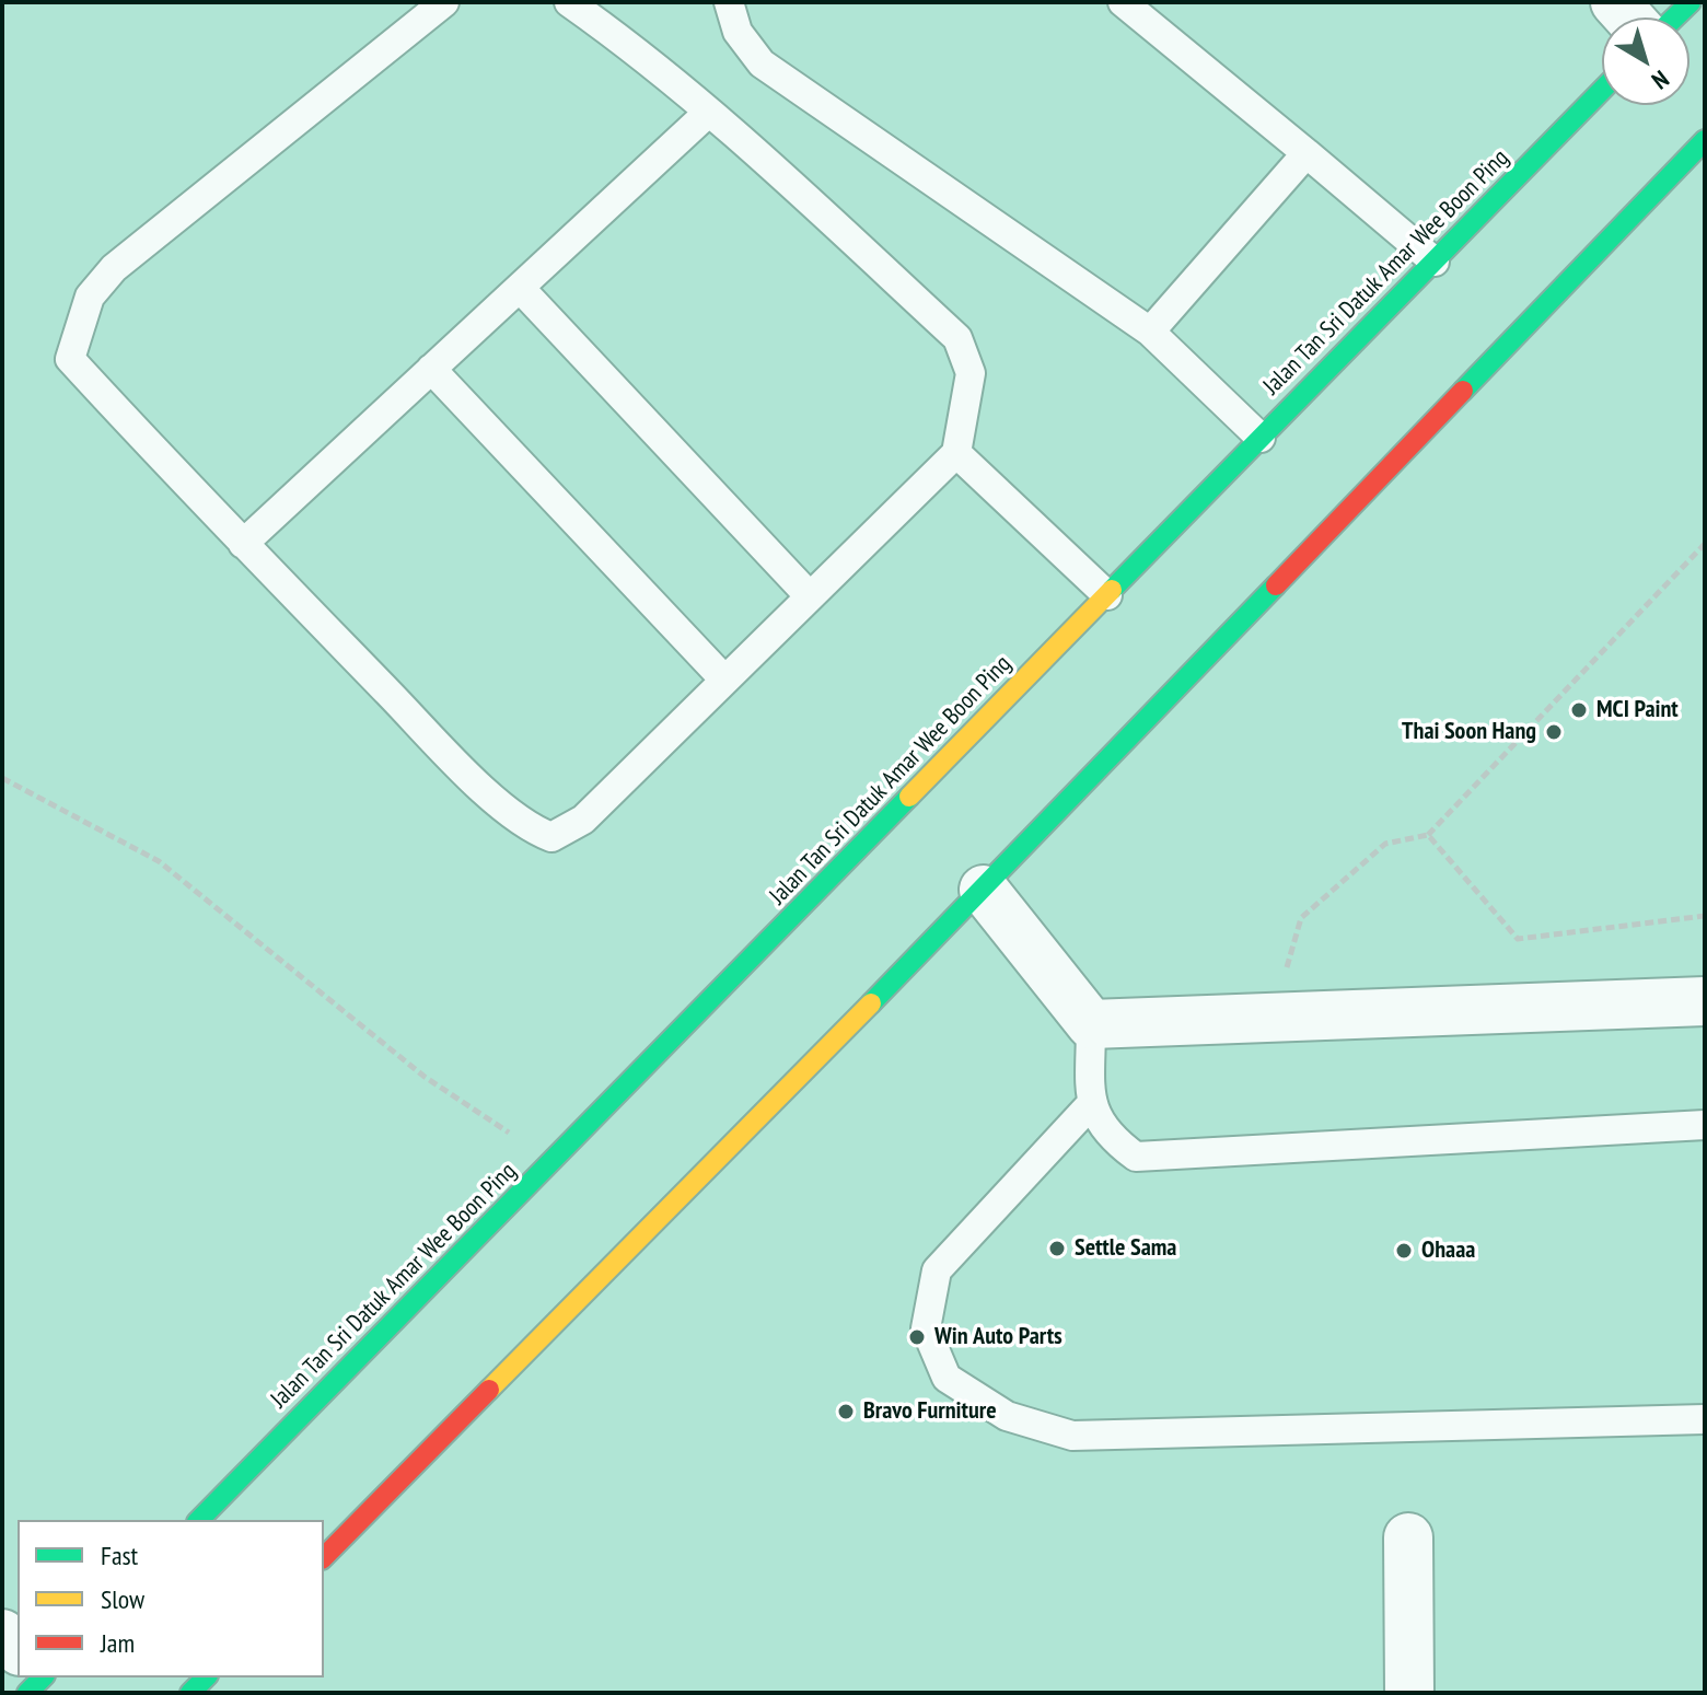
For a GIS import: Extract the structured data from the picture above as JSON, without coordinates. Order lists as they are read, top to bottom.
{
  "streets": {
    "main road": ["Jalan Tan Sri Datuk Amar Wee Boon Ping"]
  },
  "places": [
    "MCI Paint",
    "Thai Soon Hang",
    "Settle Sama",
    "Ohaaa",
    "Win Auto Parts",
    "Bravo Furniture"
  ],
  "legend": ["Fast", "Slow", "Jam"],
  "north": "bottom right"
}
